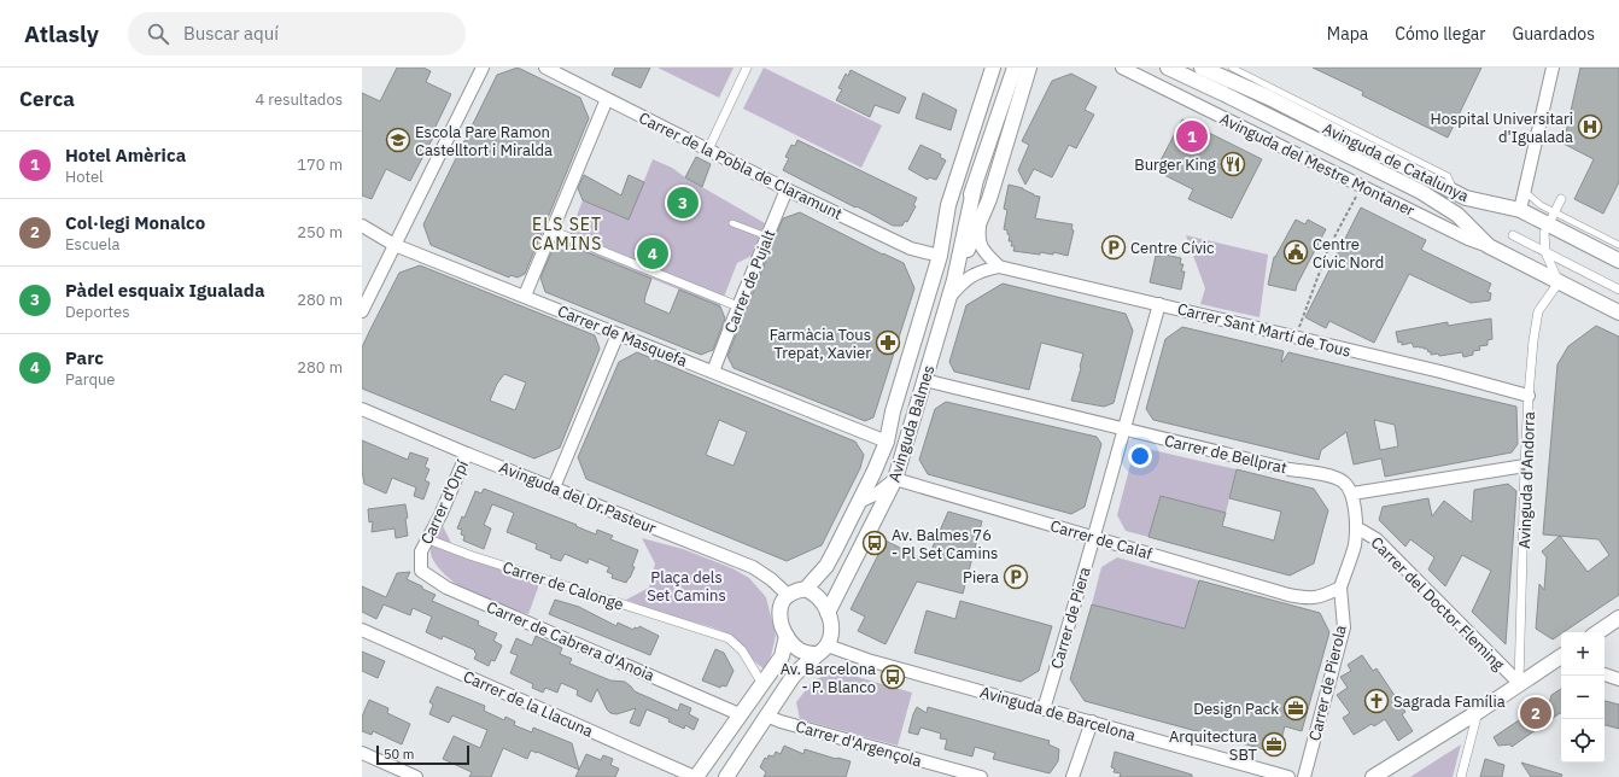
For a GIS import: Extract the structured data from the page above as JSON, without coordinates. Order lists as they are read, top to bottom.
{
  "streets": {
    "street": [
      "Avinguda de Catalunya",
      "Avinguda del Mestre Montaner",
      "Carrer de la Pobla de Claramunt",
      "Carrer de Pujalt",
      "Carrer Sant Martí de Tous",
      "Carrer de Masquefa",
      "Avinguda Balmes",
      "Carrer de Bellprat",
      "Avinguda d'Andorra",
      "Avinguda del Dr.Pasteur",
      "Carrer d'Orpí",
      "Carrer de Calaf",
      "Carrer de Calonge",
      "Carrer del Doctor Fleming",
      "Carrer de Piera",
      "Carrer de Cabrera d'Anoia",
      "Carrer de Pierola",
      "Carrer de la Llacuna",
      "Avinguda de Barcelona",
      "Carrer d'Argençola"
    ]
  },
  "crossings": [
    ["Avinguda de Catalunya", "Avinguda del Mestre Montaner"],
    ["Avinguda de Catalunya", "Avinguda d'Andorra"],
    ["Carrer de la Pobla de Claramunt", "Carrer de Pujalt"],
    ["Carrer de la Pobla de Claramunt", "Avinguda Balmes"],
    ["Carrer de Pujalt", "Carrer de Masquefa"],
    ["Carrer Sant Martí de Tous", "Avinguda d'Andorra"],
    ["Carrer Sant Martí de Tous", "Carrer de Piera"],
    ["Carrer de Masquefa", "Avinguda Balmes"],
    ["Avinguda Balmes", "Carrer de Bellprat"],
    ["Avinguda Balmes", "Avinguda del Dr.Pasteur"],
    ["Avinguda Balmes", "Carrer de Calaf"],
    ["Avinguda Balmes", "Avinguda de Barcelona"],
    ["Carrer de Bellprat", "Carrer de Piera"],
    ["Avinguda d'Andorra", "Carrer del Doctor Fleming"],
    ["Avinguda del Dr.Pasteur", "Carrer d'Orpí"],
    ["Avinguda del Dr.Pasteur", "Avinguda de Barcelona"],
    ["Carrer d'Orpí", "Carrer de Calonge"],
    ["Carrer d'Orpí", "Carrer de Cabrera d'Anoia"],
    ["Carrer de Calaf", "Carrer de Piera"],
    ["Carrer de Calaf", "Carrer de Pierola"],
    ["Carrer de Piera", "Avinguda de Barcelona"]
  ],
  "districts": ["ELS SET CAMINS"],
  "parks": ["Plaça dels Set Camins"],
  "places": {
    "hospital": ["Hospital Universitari d'Igualada"],
    "school or university": ["Escola Pare Ramon Castelltort i Miralda"],
    "restaurant": ["Burger King"],
    "parking": ["Centre Cívic", "Piera"],
    "public building": ["Centre Cívic Nord"],
    "pharmacy": ["Farmàcia Tous Trepat, Xavier"],
    "bus stop": ["Av. Balmes 76 - Pl Set Camins", "Av. Barcelona - P. Blanco"],
    "church": ["Sagrada Família"],
    "office": ["Design Pack", "Arquitectura SBT"]
  },
  "scale_bar": "50 m",
  "page": {
    "header": "Atlasly",
    "search": "Buscar aquí",
    "nav": ["Mapa", "Cómo llegar", "Guardados"],
    "heading": ["Cerca", "4 resultados"],
    "pins": [
      "1",
      "3",
      "4",
      "2"
    ],
    "list": [
      {
        "mark": "1",
        "name": "Hotel Amèrica",
        "note": "Hotel",
        "value": "170 m"
      },
      {
        "mark": "2",
        "name": "Col·legi Monalco",
        "note": "Escuela",
        "value": "250 m"
      },
      {
        "mark": "3",
        "name": "Pàdel esquaix Igualada",
        "note": "Deportes",
        "value": "280 m"
      },
      {
        "mark": "4",
        "name": "Parc",
        "note": "Parque",
        "value": "280 m"
      }
    ],
    "map_buttons": ["+", "−"],
    "scale": "50 m"
  }
}
